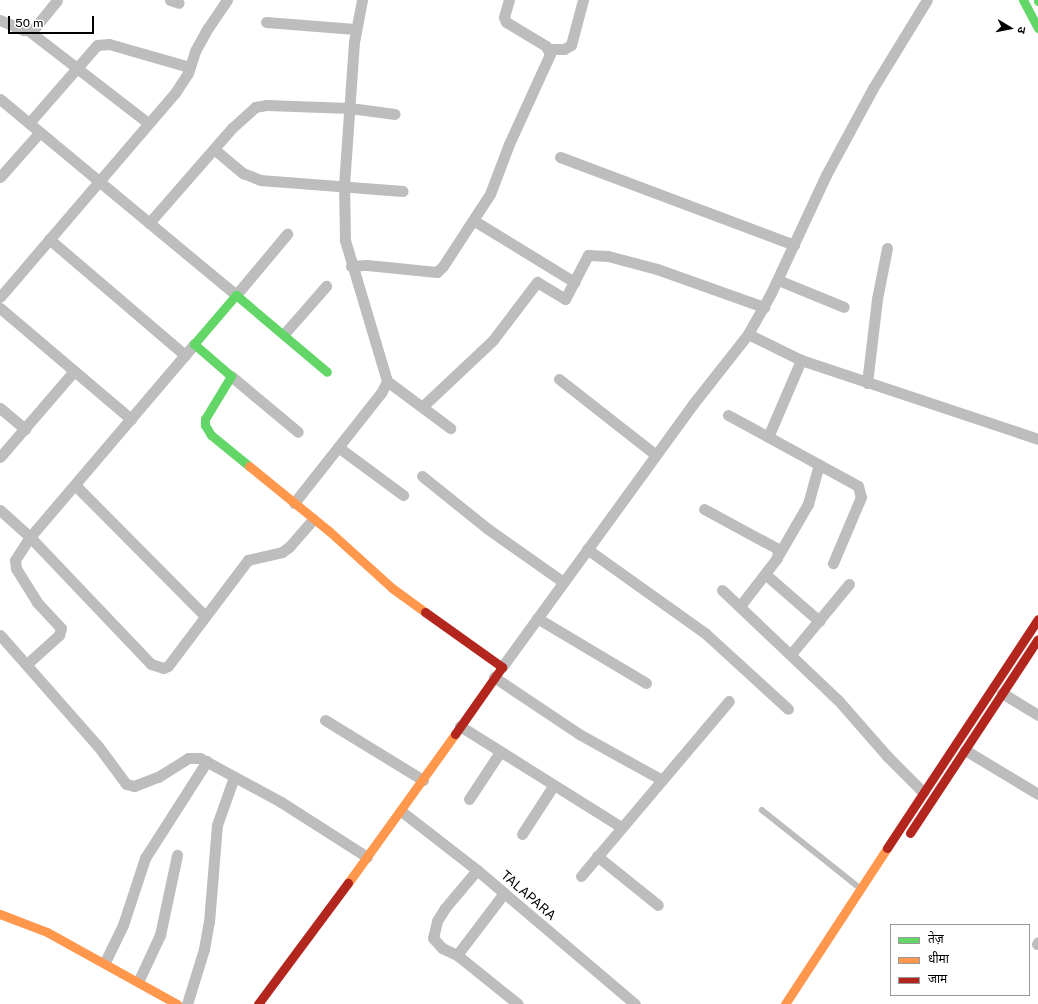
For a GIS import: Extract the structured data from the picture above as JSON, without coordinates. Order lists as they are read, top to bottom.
{
  "streets": {
    "street": ["TALAPARA"]
  },
  "legend": ["तेज़", "धीमा", "जाम"],
  "scale_bar": "50 m",
  "north": "right"
}
